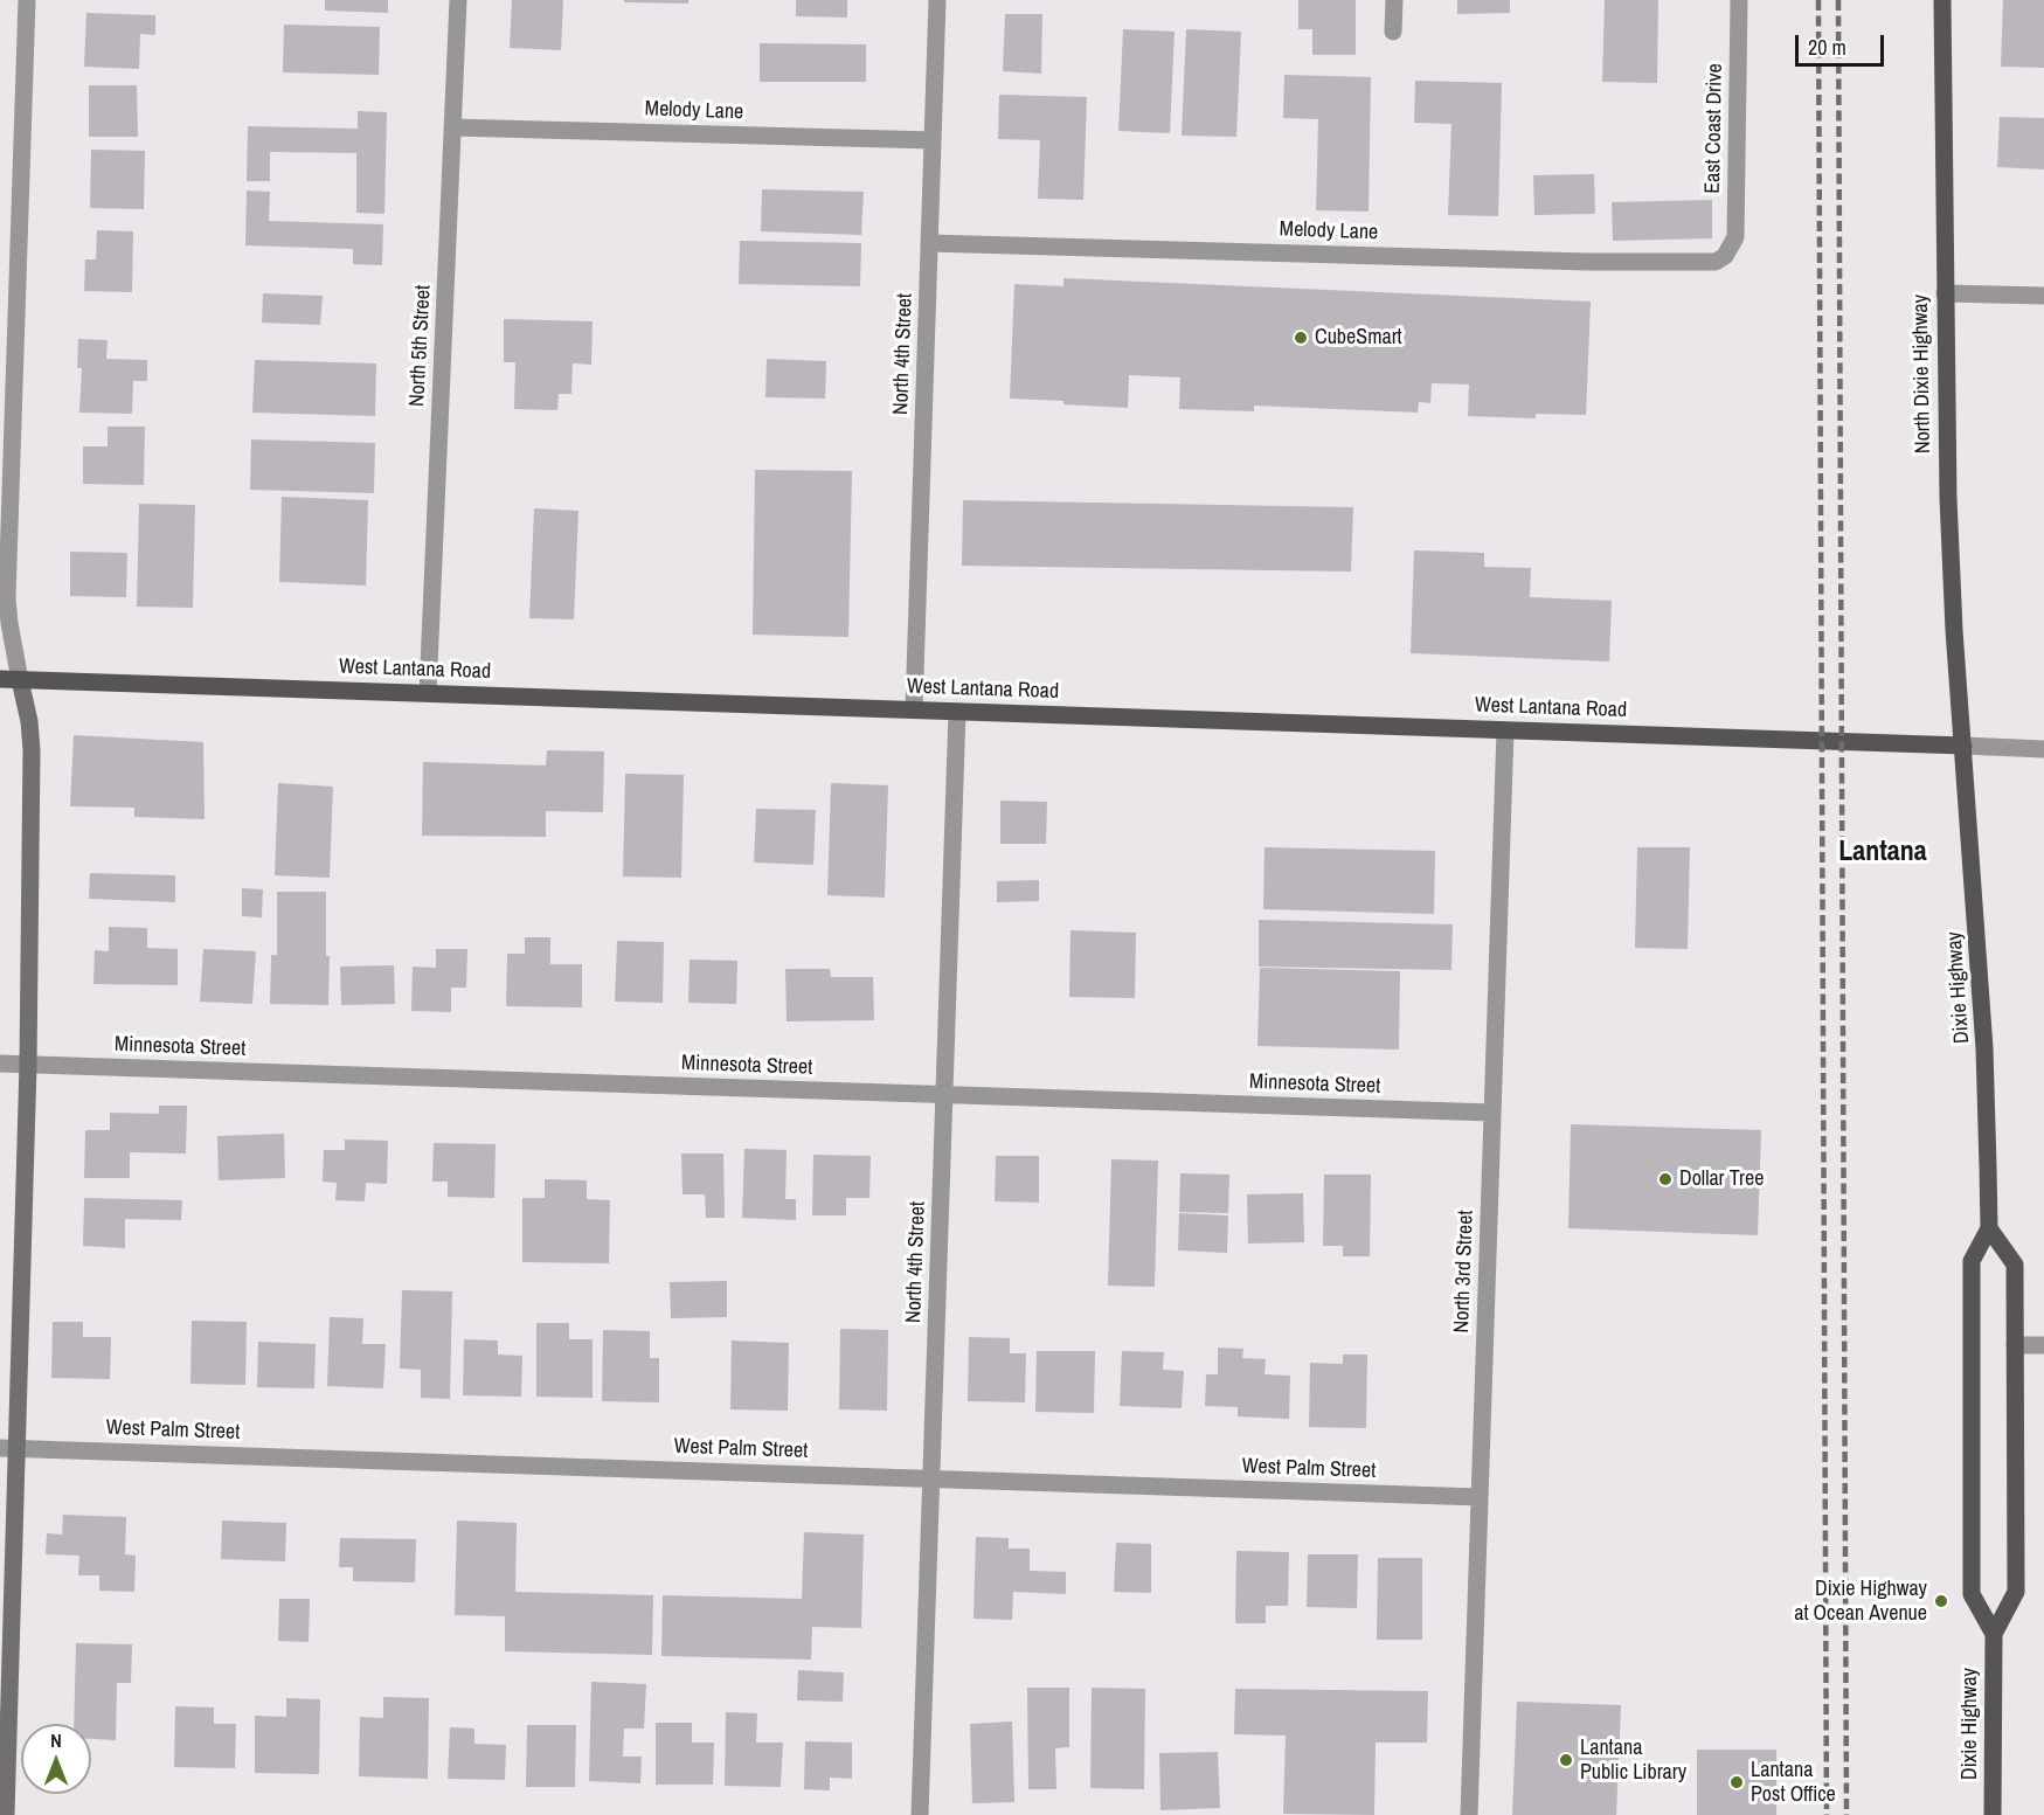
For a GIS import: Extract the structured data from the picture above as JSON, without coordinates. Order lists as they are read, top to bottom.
{
  "streets": {
    "main road": ["North Dixie Highway", "West Lantana Road", "Dixie Highway"],
    "street": [
      "Melody Lane",
      "East Coast Drive",
      "North 5th Street",
      "North 4th Street",
      "Minnesota Street",
      "North 3rd Street",
      "West Palm Street"
    ]
  },
  "crossings": [
    ["Melody Lane", "East Coast Drive"],
    ["Melody Lane", "North 5th Street"],
    ["Melody Lane", "North 4th Street"],
    ["North 5th Street", "West Lantana Road"],
    ["North 4th Street", "West Lantana Road"],
    ["North 4th Street", "Minnesota Street"],
    ["North 4th Street", "West Palm Street"],
    ["North Dixie Highway", "West Lantana Road"],
    ["North Dixie Highway", "Dixie Highway"],
    ["West Lantana Road", "Dixie Highway"],
    ["West Lantana Road", "North 3rd Street"],
    ["Minnesota Street", "North 3rd Street"],
    ["North 3rd Street", "West Palm Street"]
  ],
  "districts": ["Lantana"],
  "places": [
    "CubeSmart",
    "Dollar Tree",
    "Dixie Highway at Ocean Avenue",
    "Lantana Public Library",
    "Lantana Post Office"
  ],
  "scale_bar": "20 m",
  "north": "top"
}
